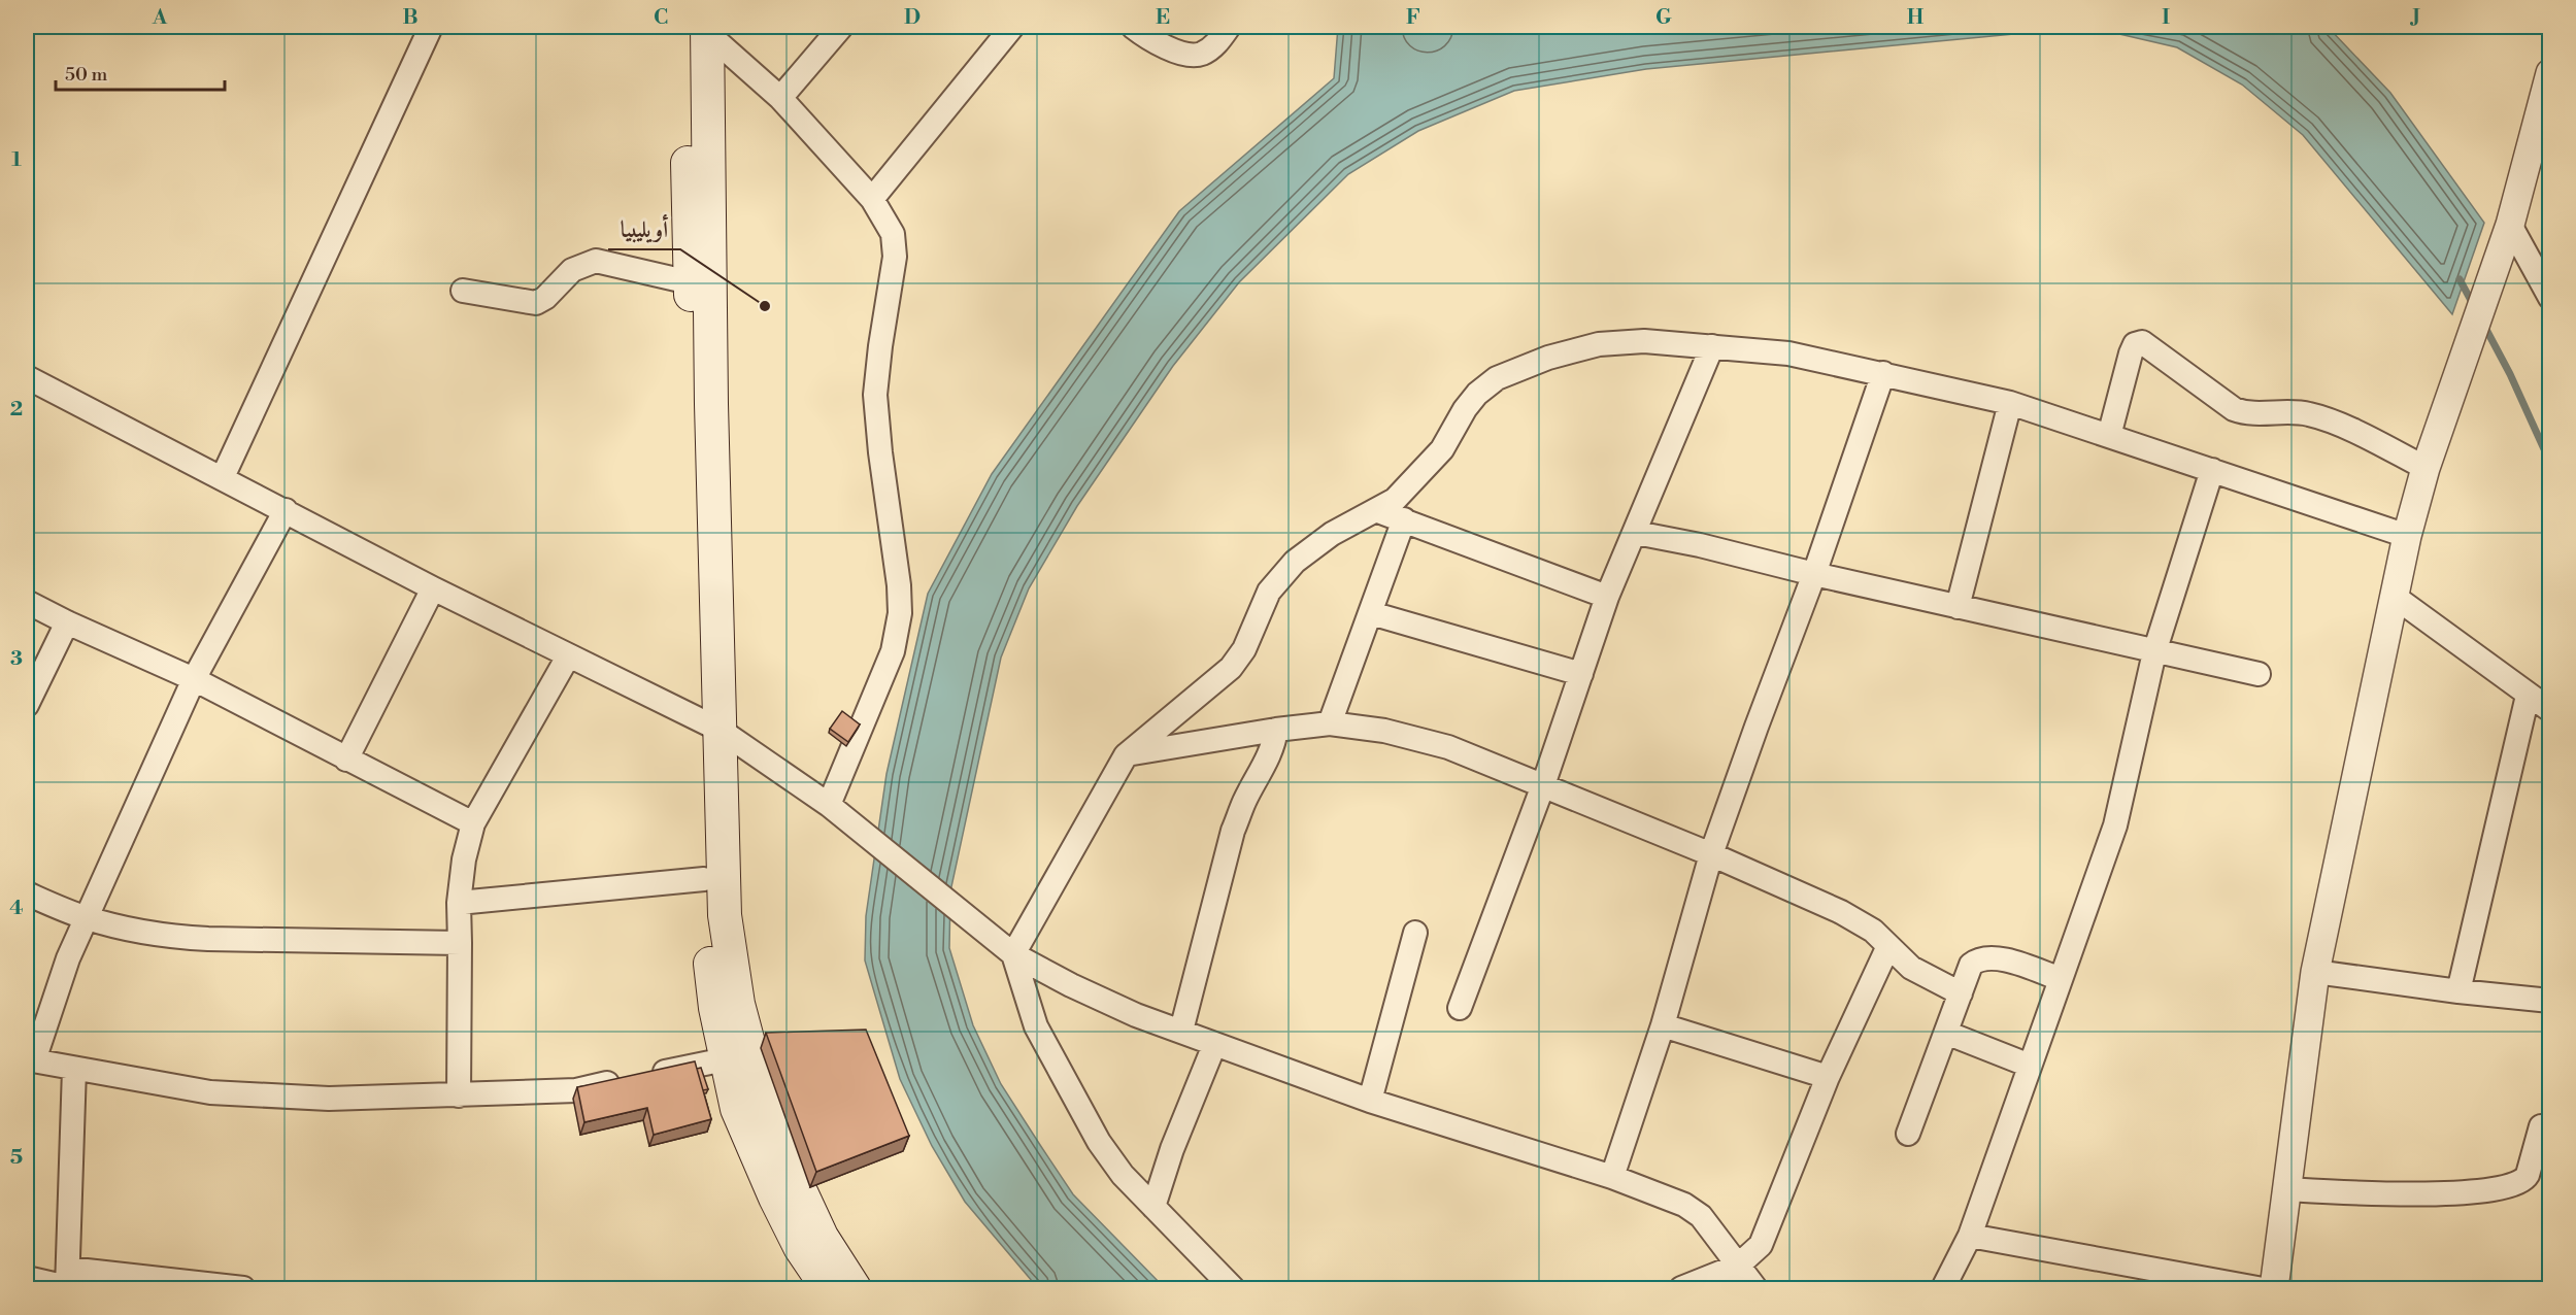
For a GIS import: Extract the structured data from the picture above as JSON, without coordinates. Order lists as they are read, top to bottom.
{
  "places": ["أويليبيا"],
  "scale_bar": "50 m",
  "grid": {
    "columns": [
      "A",
      "B",
      "C",
      "D",
      "E",
      "F",
      "G",
      "H",
      "I",
      "J"
    ],
    "rows": [
      "1",
      "2",
      "3",
      "4",
      "5"
    ]
  }
}
